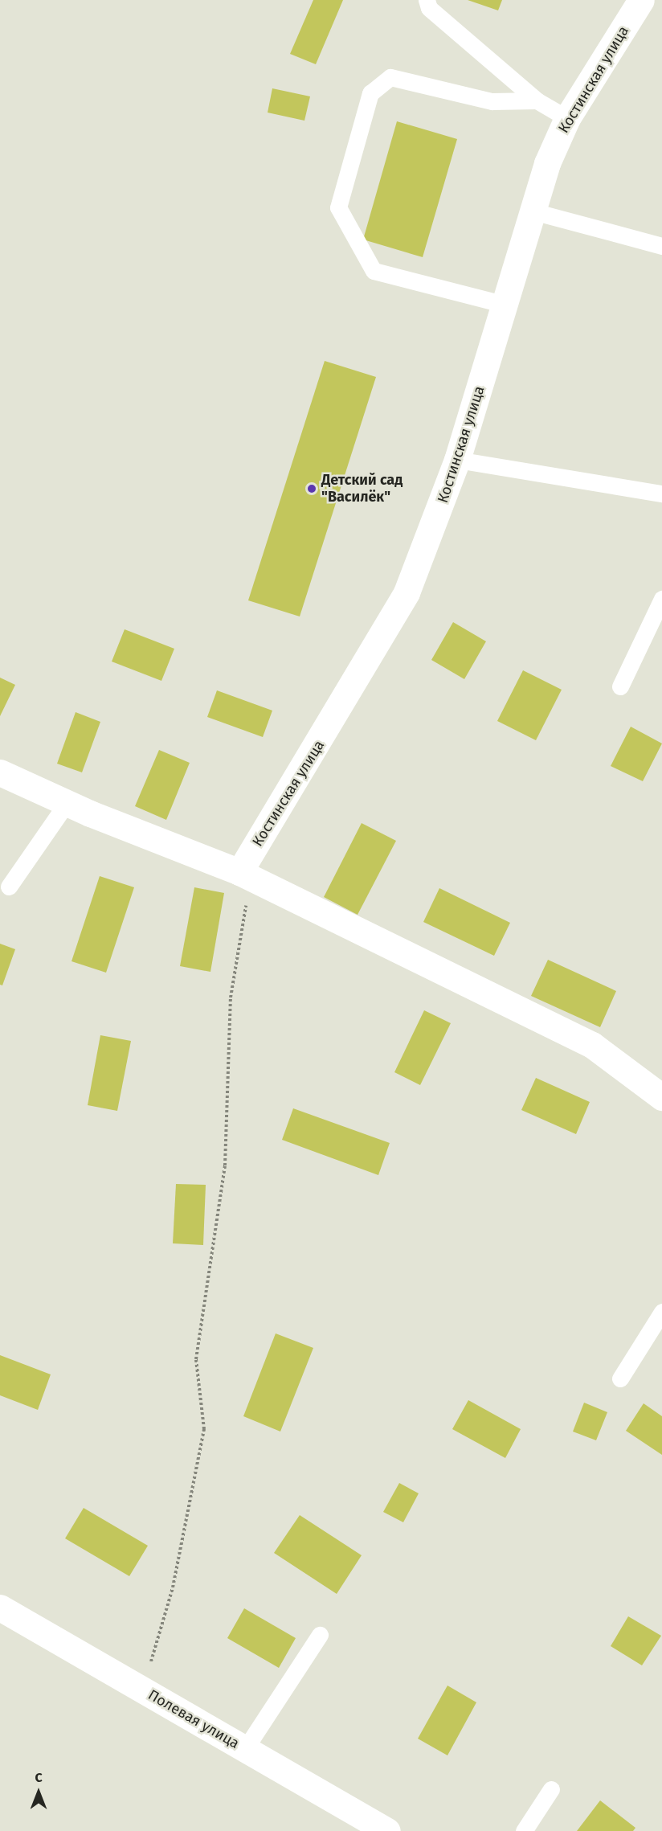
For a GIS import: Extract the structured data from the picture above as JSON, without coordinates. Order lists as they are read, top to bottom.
{
  "streets": {
    "street": ["Костинская улица", "Полевая улица"]
  },
  "places": ["Детский сад \"Василёк\""],
  "north": "top"
}
